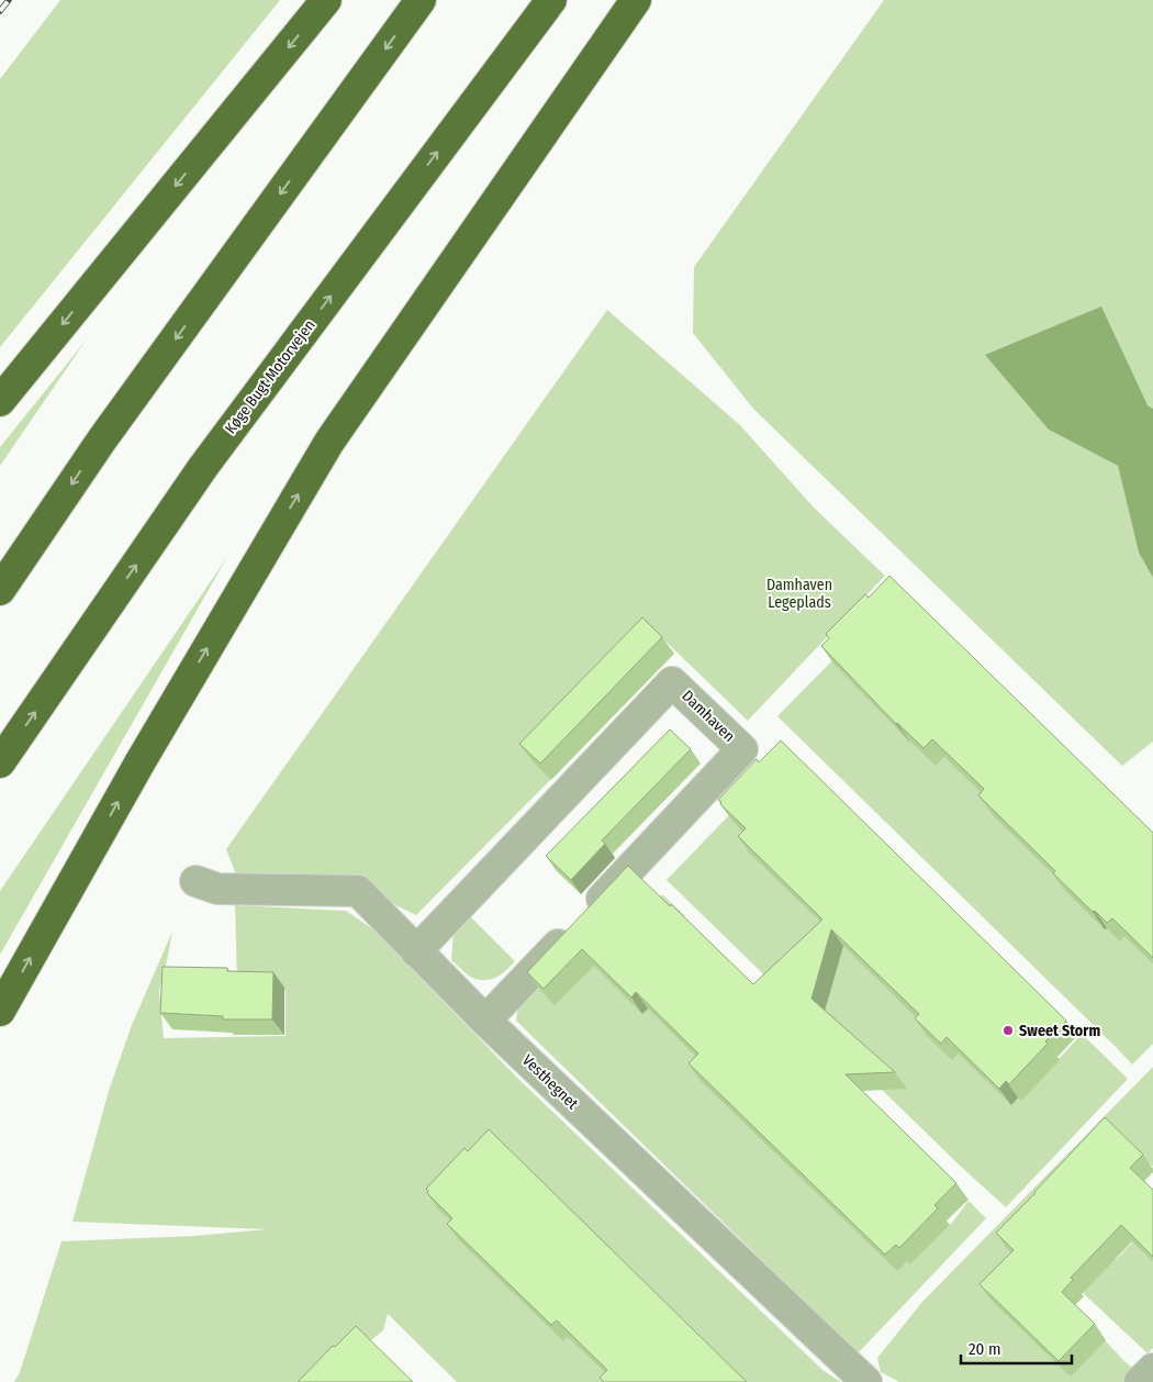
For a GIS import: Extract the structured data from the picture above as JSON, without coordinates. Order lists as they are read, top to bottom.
{
  "streets": {
    "highway": ["Køge Bugt Motorvejen"],
    "street": ["Damhaven", "Vesthegnet"]
  },
  "crossings": [
    ["Damhaven", "Vesthegnet"]
  ],
  "parks": ["Damhaven Legeplads"],
  "places": ["Sweet Storm"],
  "scale_bar": "20 m"
}
